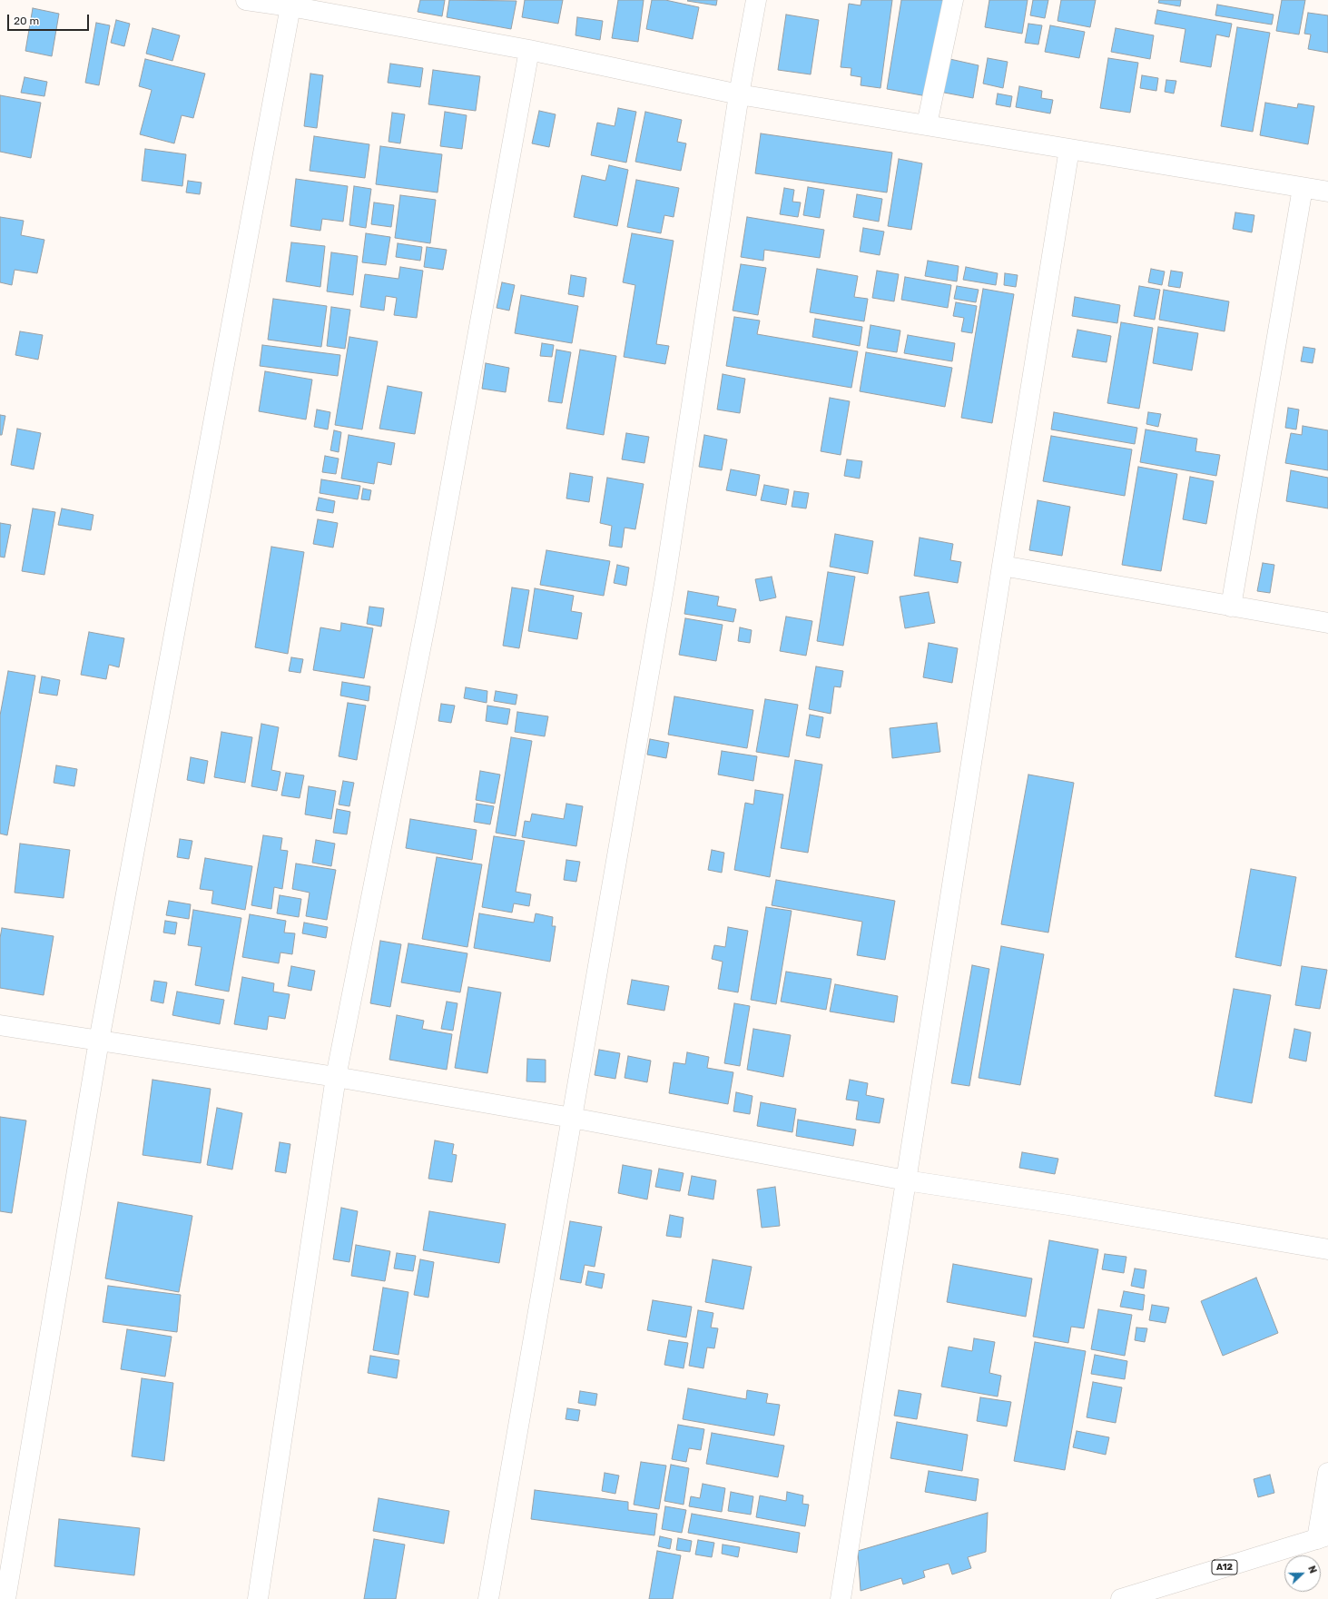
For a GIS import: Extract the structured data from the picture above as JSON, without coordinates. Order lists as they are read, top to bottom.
{
  "streets": {
    "street": ["A12"]
  },
  "scale_bar": "20 m",
  "north": "right"
}
